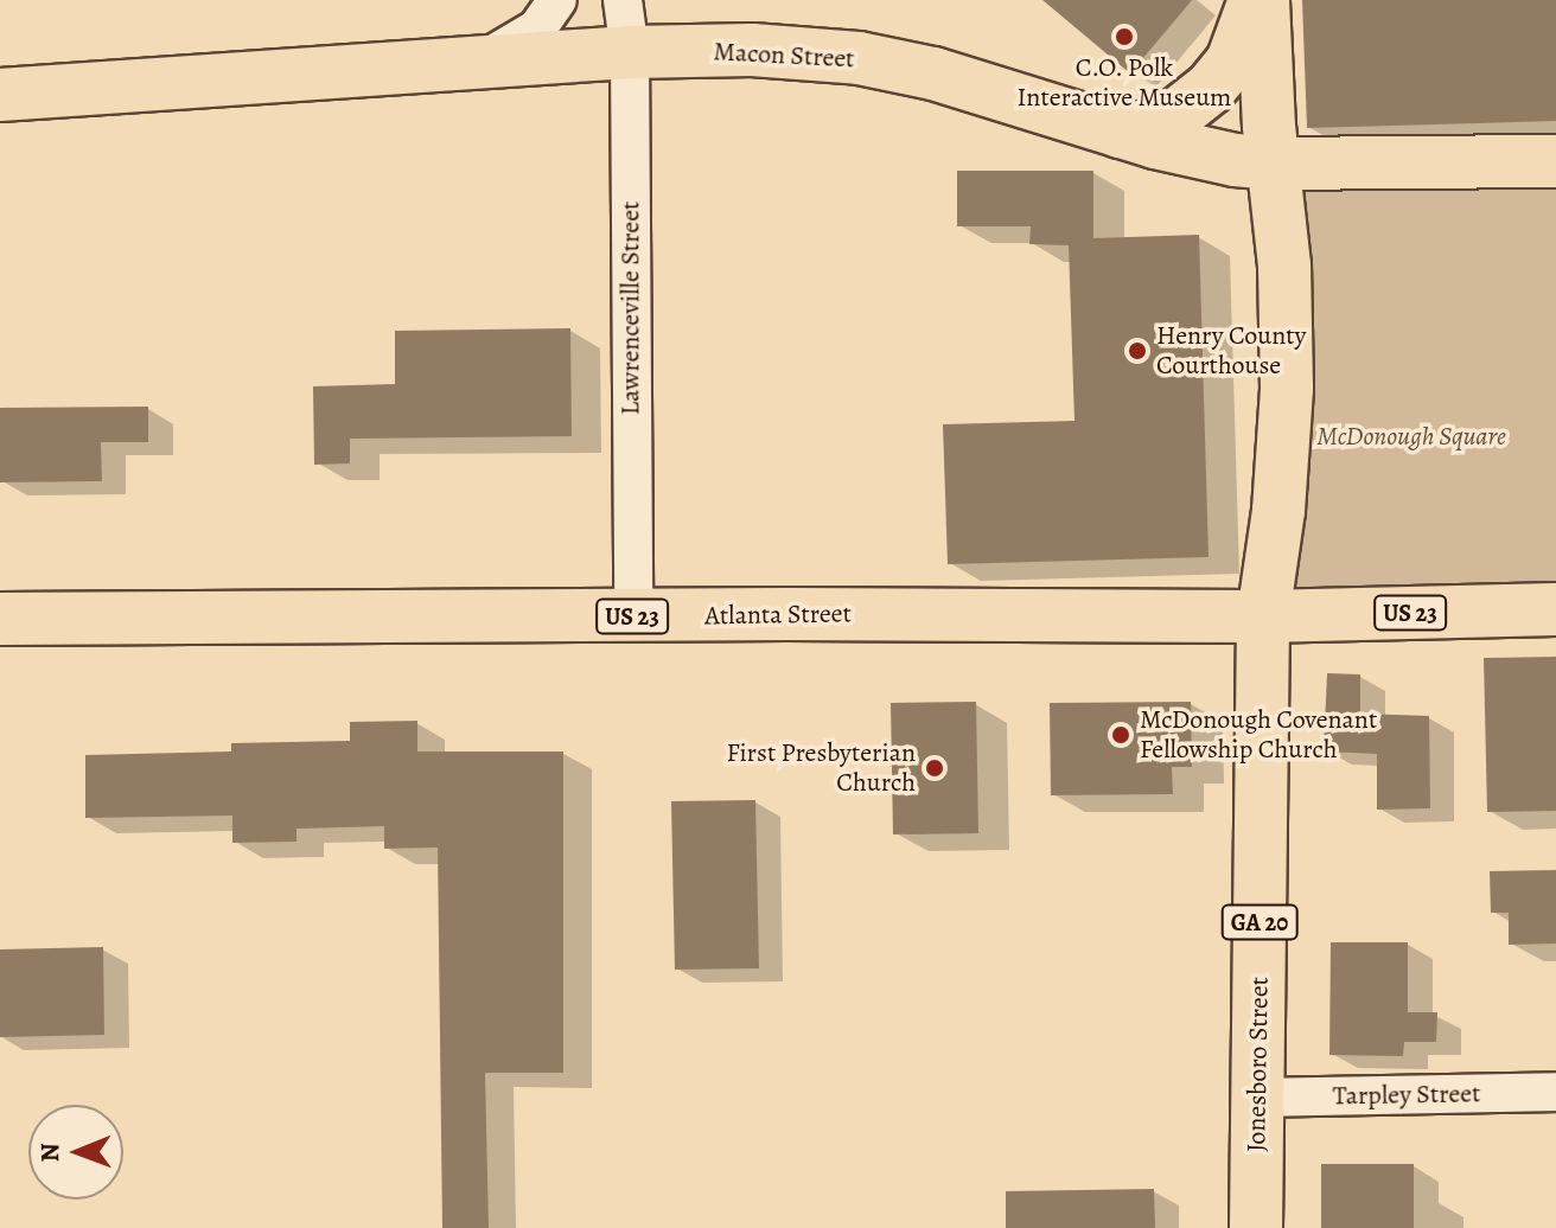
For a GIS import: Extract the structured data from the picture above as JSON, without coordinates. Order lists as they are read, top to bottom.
{
  "streets": {
    "main road": [
      "Macon Street",
      "US 23",
      "Atlanta Street",
      "GA 20",
      "Jonesboro Street"
    ],
    "street": ["Lawrenceville Street", "Tarpley Street"]
  },
  "crossings": [
    ["Macon Street", "Lawrenceville Street"],
    ["Macon Street", "GA 20"],
    ["Lawrenceville Street", "Atlanta Street"],
    ["Atlanta Street", "GA 20"],
    ["Atlanta Street", "Jonesboro Street"],
    ["GA 20", "Jonesboro Street"],
    ["Jonesboro Street", "Tarpley Street"]
  ],
  "parks": ["McDonough Square"],
  "places": [
    "C.O. Polk Interactive Museum",
    "Henry County Courthouse",
    "McDonough Covenant Fellowship Church",
    "First Presbyterian Church"
  ],
  "north": "left"
}
